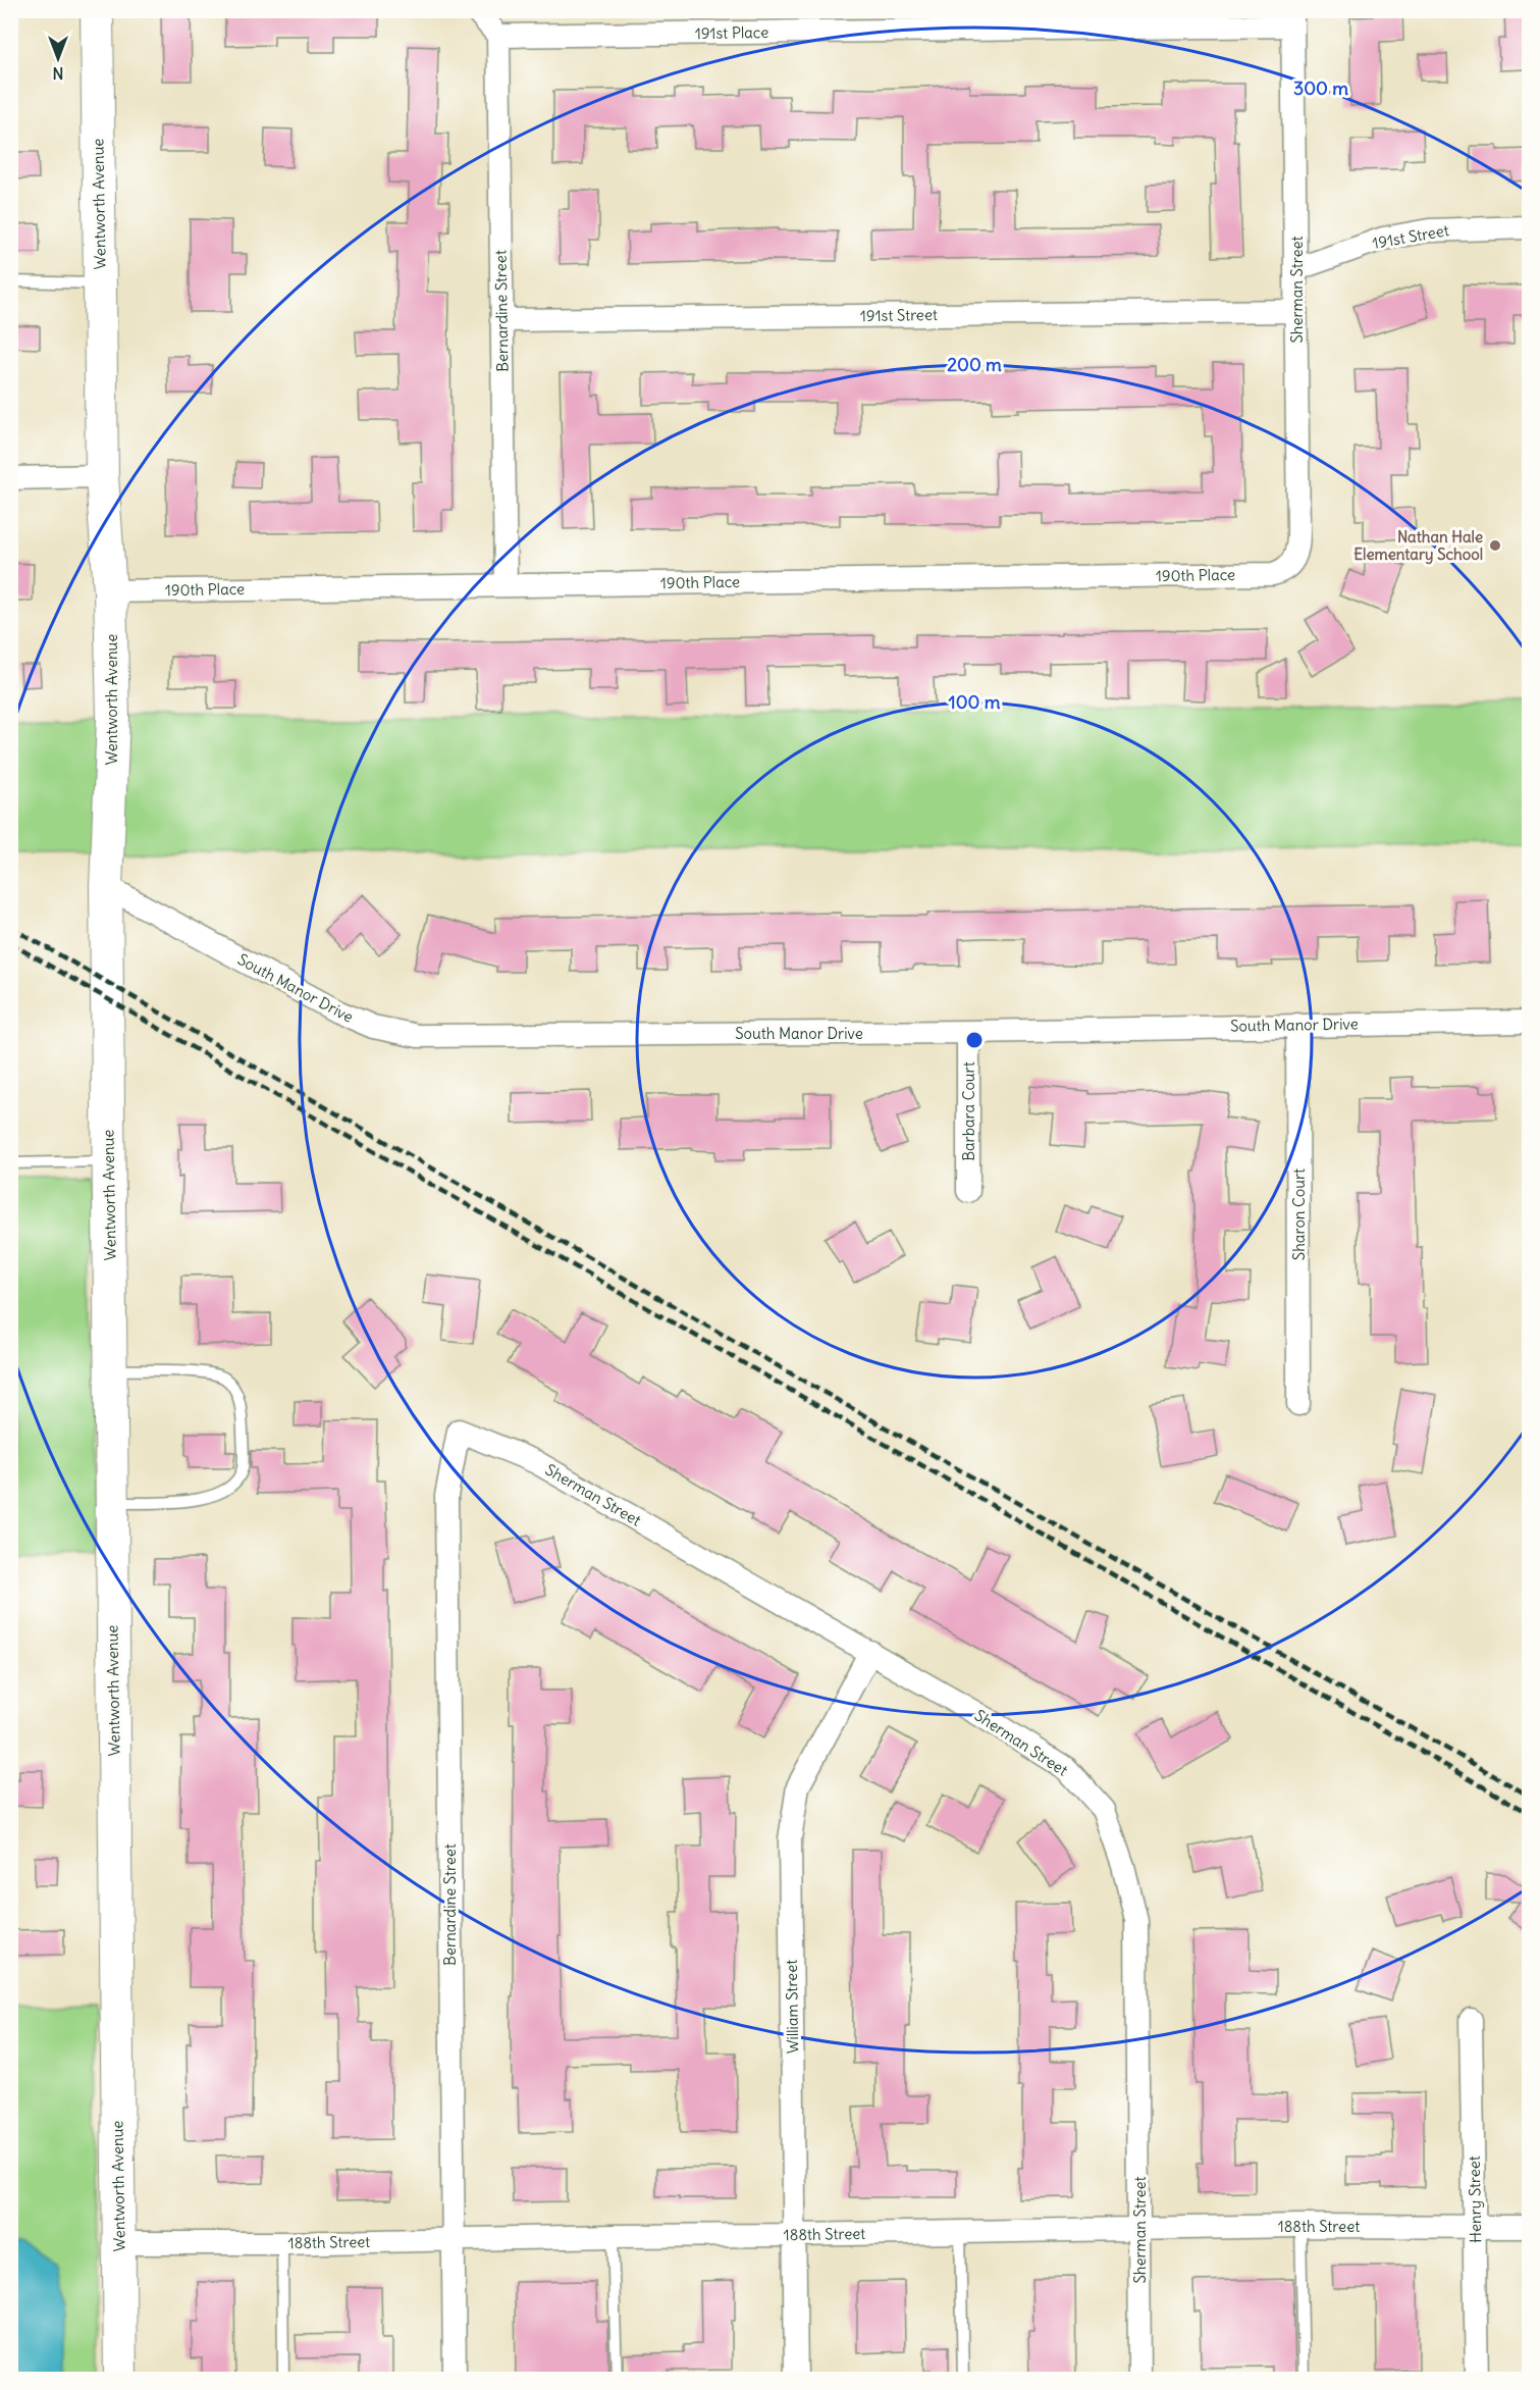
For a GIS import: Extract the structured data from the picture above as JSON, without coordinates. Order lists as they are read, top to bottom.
{
  "streets": {
    "street": [
      "191st Place",
      "Wentworth Avenue",
      "191st Street",
      "Sherman Street",
      "Bernardine Street",
      "190th Place",
      "South Manor Drive",
      "Barbara Court",
      "Sharon Court",
      "William Street",
      "Henry Street",
      "188th Street"
    ]
  },
  "crossings": [
    ["191st Place", "Sherman Street"],
    ["191st Place", "Bernardine Street"],
    ["Wentworth Avenue", "190th Place"],
    ["Wentworth Avenue", "South Manor Drive"],
    ["Wentworth Avenue", "188th Street"],
    ["191st Street", "Sherman Street"],
    ["191st Street", "Bernardine Street"],
    ["Sherman Street", "Bernardine Street"],
    ["Sherman Street", "190th Place"],
    ["Sherman Street", "William Street"],
    ["Sherman Street", "188th Street"],
    ["Bernardine Street", "190th Place"],
    ["Bernardine Street", "188th Street"],
    ["South Manor Drive", "Barbara Court"],
    ["South Manor Drive", "Sharon Court"],
    ["William Street", "188th Street"],
    ["Henry Street", "188th Street"]
  ],
  "places": ["Nathan Hale Elementary School"],
  "north": "bottom",
  "rings": ["300 m", "200 m", "100 m"]
}
